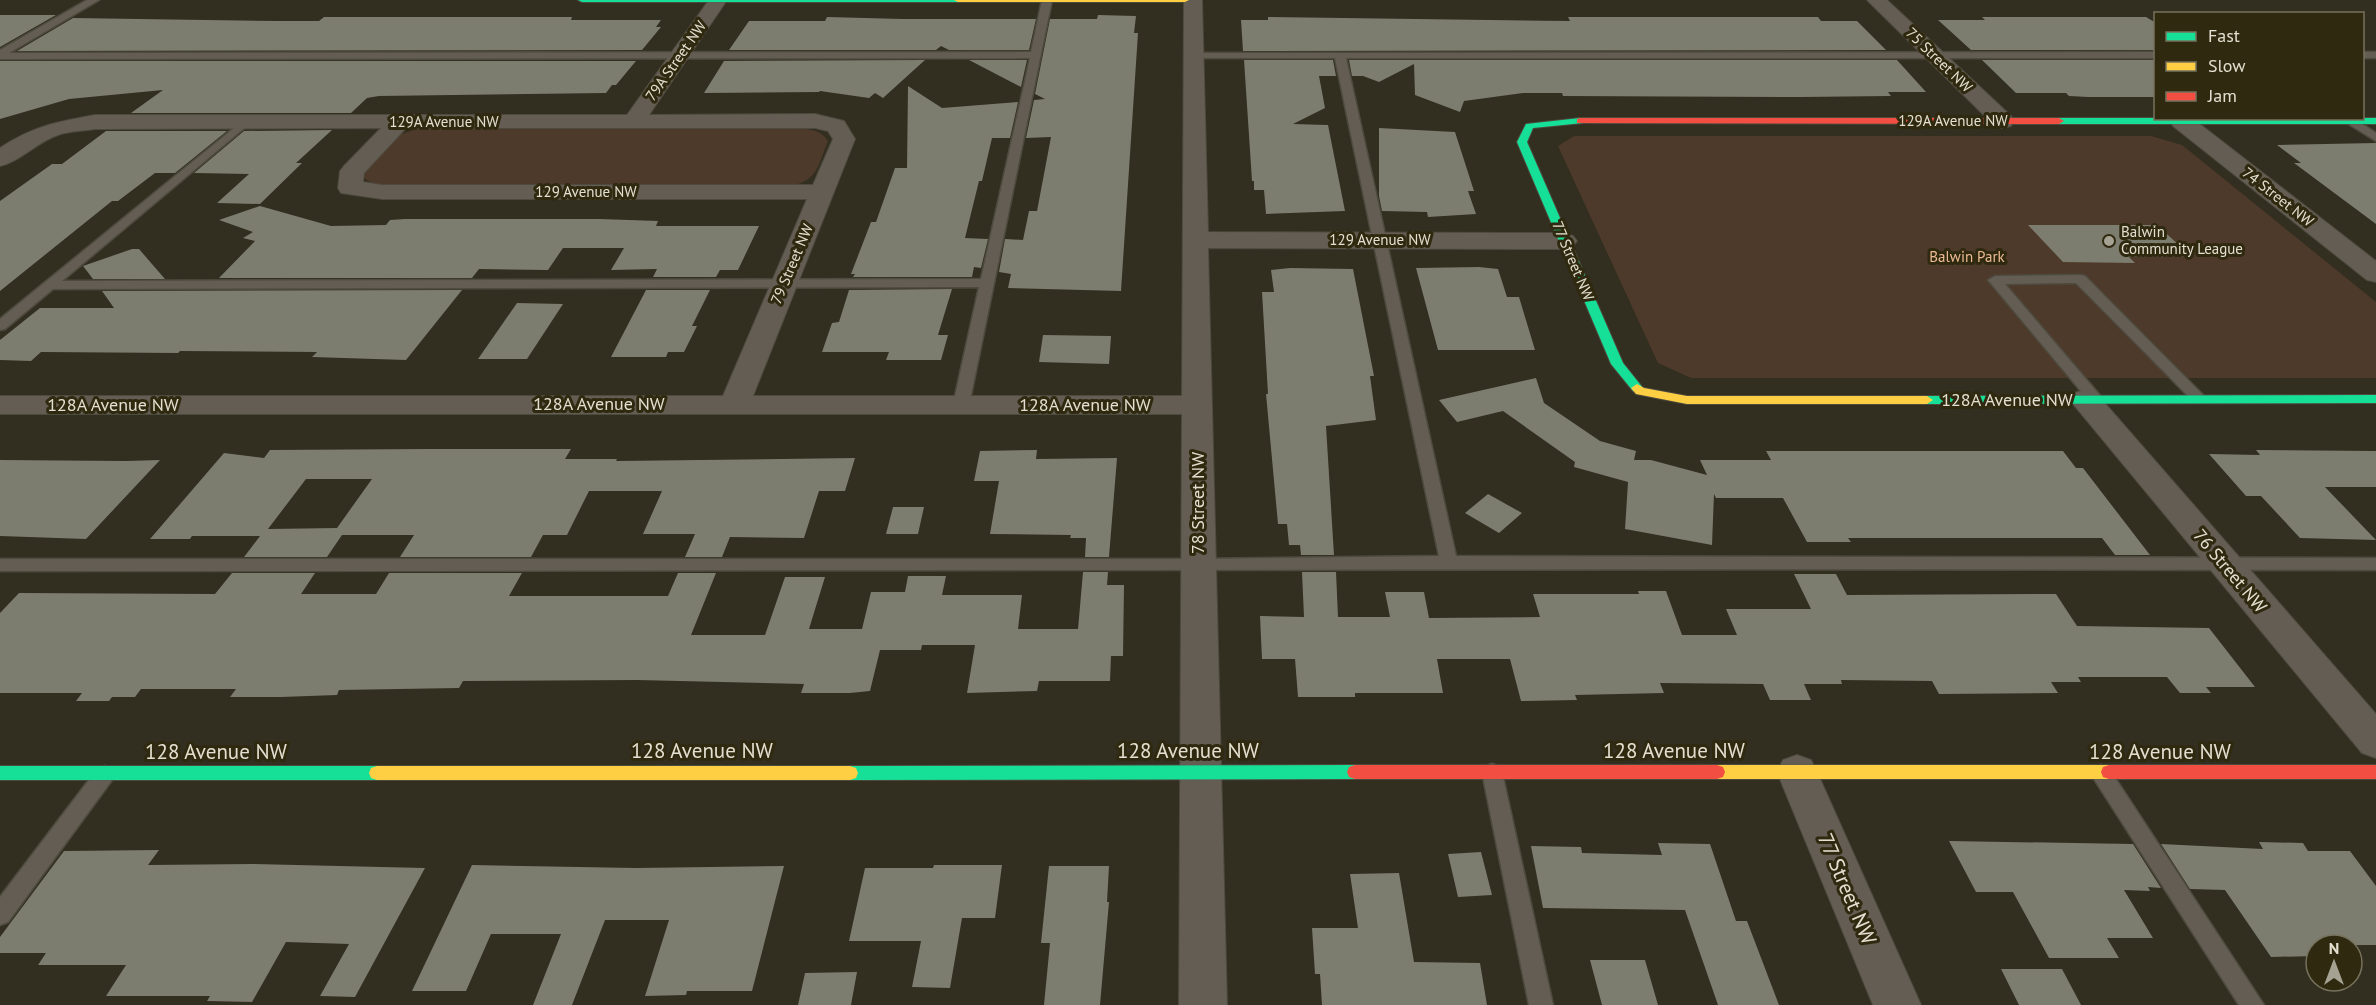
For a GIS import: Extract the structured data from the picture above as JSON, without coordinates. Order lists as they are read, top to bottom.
{
  "streets": {
    "street": [
      "75 Street NW",
      "79A Street NW",
      "129A Avenue NW",
      "129 Avenue NW",
      "74 Street NW",
      "77 Street NW",
      "79 Street NW",
      "128A Avenue NW",
      "78 Street NW",
      "76 Street NW",
      "128 Avenue NW"
    ]
  },
  "crossings": [
    ["75 Street NW", "129A Avenue NW"],
    ["79A Street NW", "129A Avenue NW"],
    ["129A Avenue NW", "129 Avenue NW"],
    ["129A Avenue NW", "74 Street NW"],
    ["129A Avenue NW", "77 Street NW"],
    ["129A Avenue NW", "79 Street NW"],
    ["129 Avenue NW", "77 Street NW"],
    ["129 Avenue NW", "79 Street NW"],
    ["129 Avenue NW", "78 Street NW"],
    ["77 Street NW", "128A Avenue NW"],
    ["77 Street NW", "128 Avenue NW"],
    ["79 Street NW", "128A Avenue NW"],
    ["128A Avenue NW", "78 Street NW"],
    ["128A Avenue NW", "76 Street NW"],
    ["78 Street NW", "128 Avenue NW"]
  ],
  "parks": ["Balwin Park"],
  "places": ["Balwin Community League"],
  "legend": ["Fast", "Slow", "Jam"],
  "north": "top"
}
